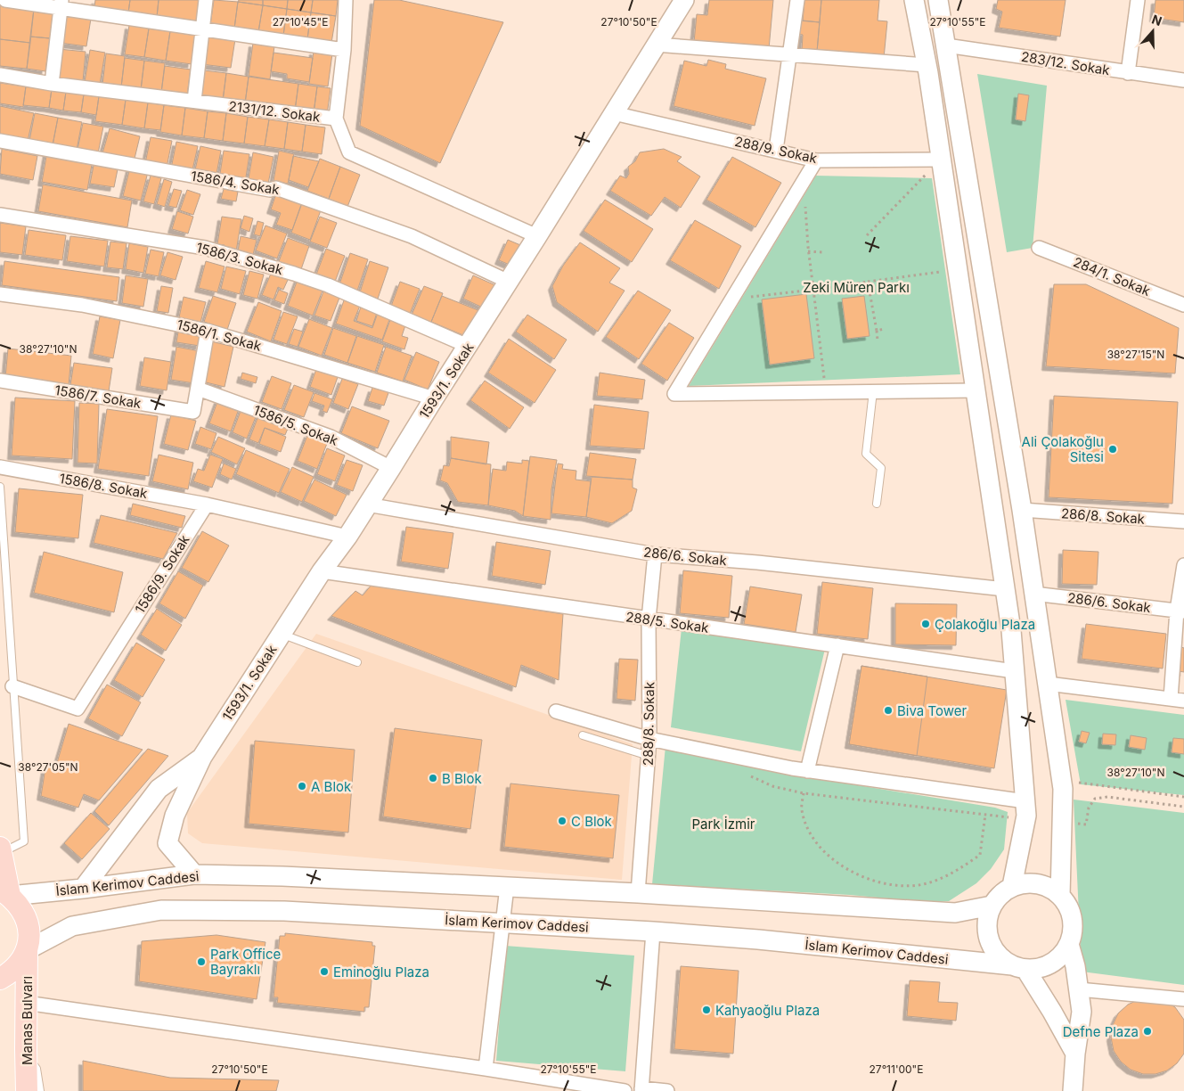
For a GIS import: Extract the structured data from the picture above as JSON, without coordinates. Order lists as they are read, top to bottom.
{
  "streets": {
    "main road": ["1593/1. Sokak", "İslam Kerimov Caddesi", "Manas Bulvarı"],
    "street": [
      "283/12. Sokak",
      "2131/12. Sokak",
      "288/9. Sokak",
      "1586/4. Sokak",
      "1586/3. Sokak",
      "284/1. Sokak",
      "1586/1. Sokak",
      "1586/7. Sokak",
      "1586/5. Sokak",
      "1586/8. Sokak",
      "286/8. Sokak",
      "286/6. Sokak",
      "1586/9. Sokak",
      "288/5. Sokak",
      "288/8. Sokak"
    ]
  },
  "crossings": [
    ["2131/12. Sokak", "1593/1. Sokak"],
    ["288/9. Sokak", "1593/1. Sokak"],
    ["1586/4. Sokak", "1593/1. Sokak"],
    ["1586/3. Sokak", "1593/1. Sokak"],
    ["1586/1. Sokak", "1593/1. Sokak"],
    ["1586/1. Sokak", "1586/7. Sokak"],
    ["1593/1. Sokak", "1586/5. Sokak"],
    ["1593/1. Sokak", "286/6. Sokak"],
    ["1593/1. Sokak", "288/5. Sokak"],
    ["1593/1. Sokak", "İslam Kerimov Caddesi"],
    ["1586/7. Sokak", "1586/5. Sokak"],
    ["1586/8. Sokak", "1586/9. Sokak"],
    ["286/6. Sokak", "288/8. Sokak"],
    ["288/5. Sokak", "288/8. Sokak"],
    ["288/8. Sokak", "İslam Kerimov Caddesi"],
    ["İslam Kerimov Caddesi", "Manas Bulvarı"]
  ],
  "parks": ["Zeki Müren Parkı", "Park İzmir"],
  "places": [
    "Ali Çolakoğlu Sitesi",
    "Çolakoğlu Plaza",
    "Biva Tower",
    "B Blok",
    "A Blok",
    "C Blok",
    "Park Office Bayraklı",
    "Eminoğlu Plaza",
    "Kahyaoğlu Plaza",
    "Defne Plaza"
  ],
  "north": "top",
  "coordinates": [
    "27°10'45\"E",
    "27°10'50\"E",
    "27°10'55\"E",
    "38°27'10\"N",
    "38°27'15\"N",
    "38°27'05\"N",
    "27°11'00\"E"
  ]
}
